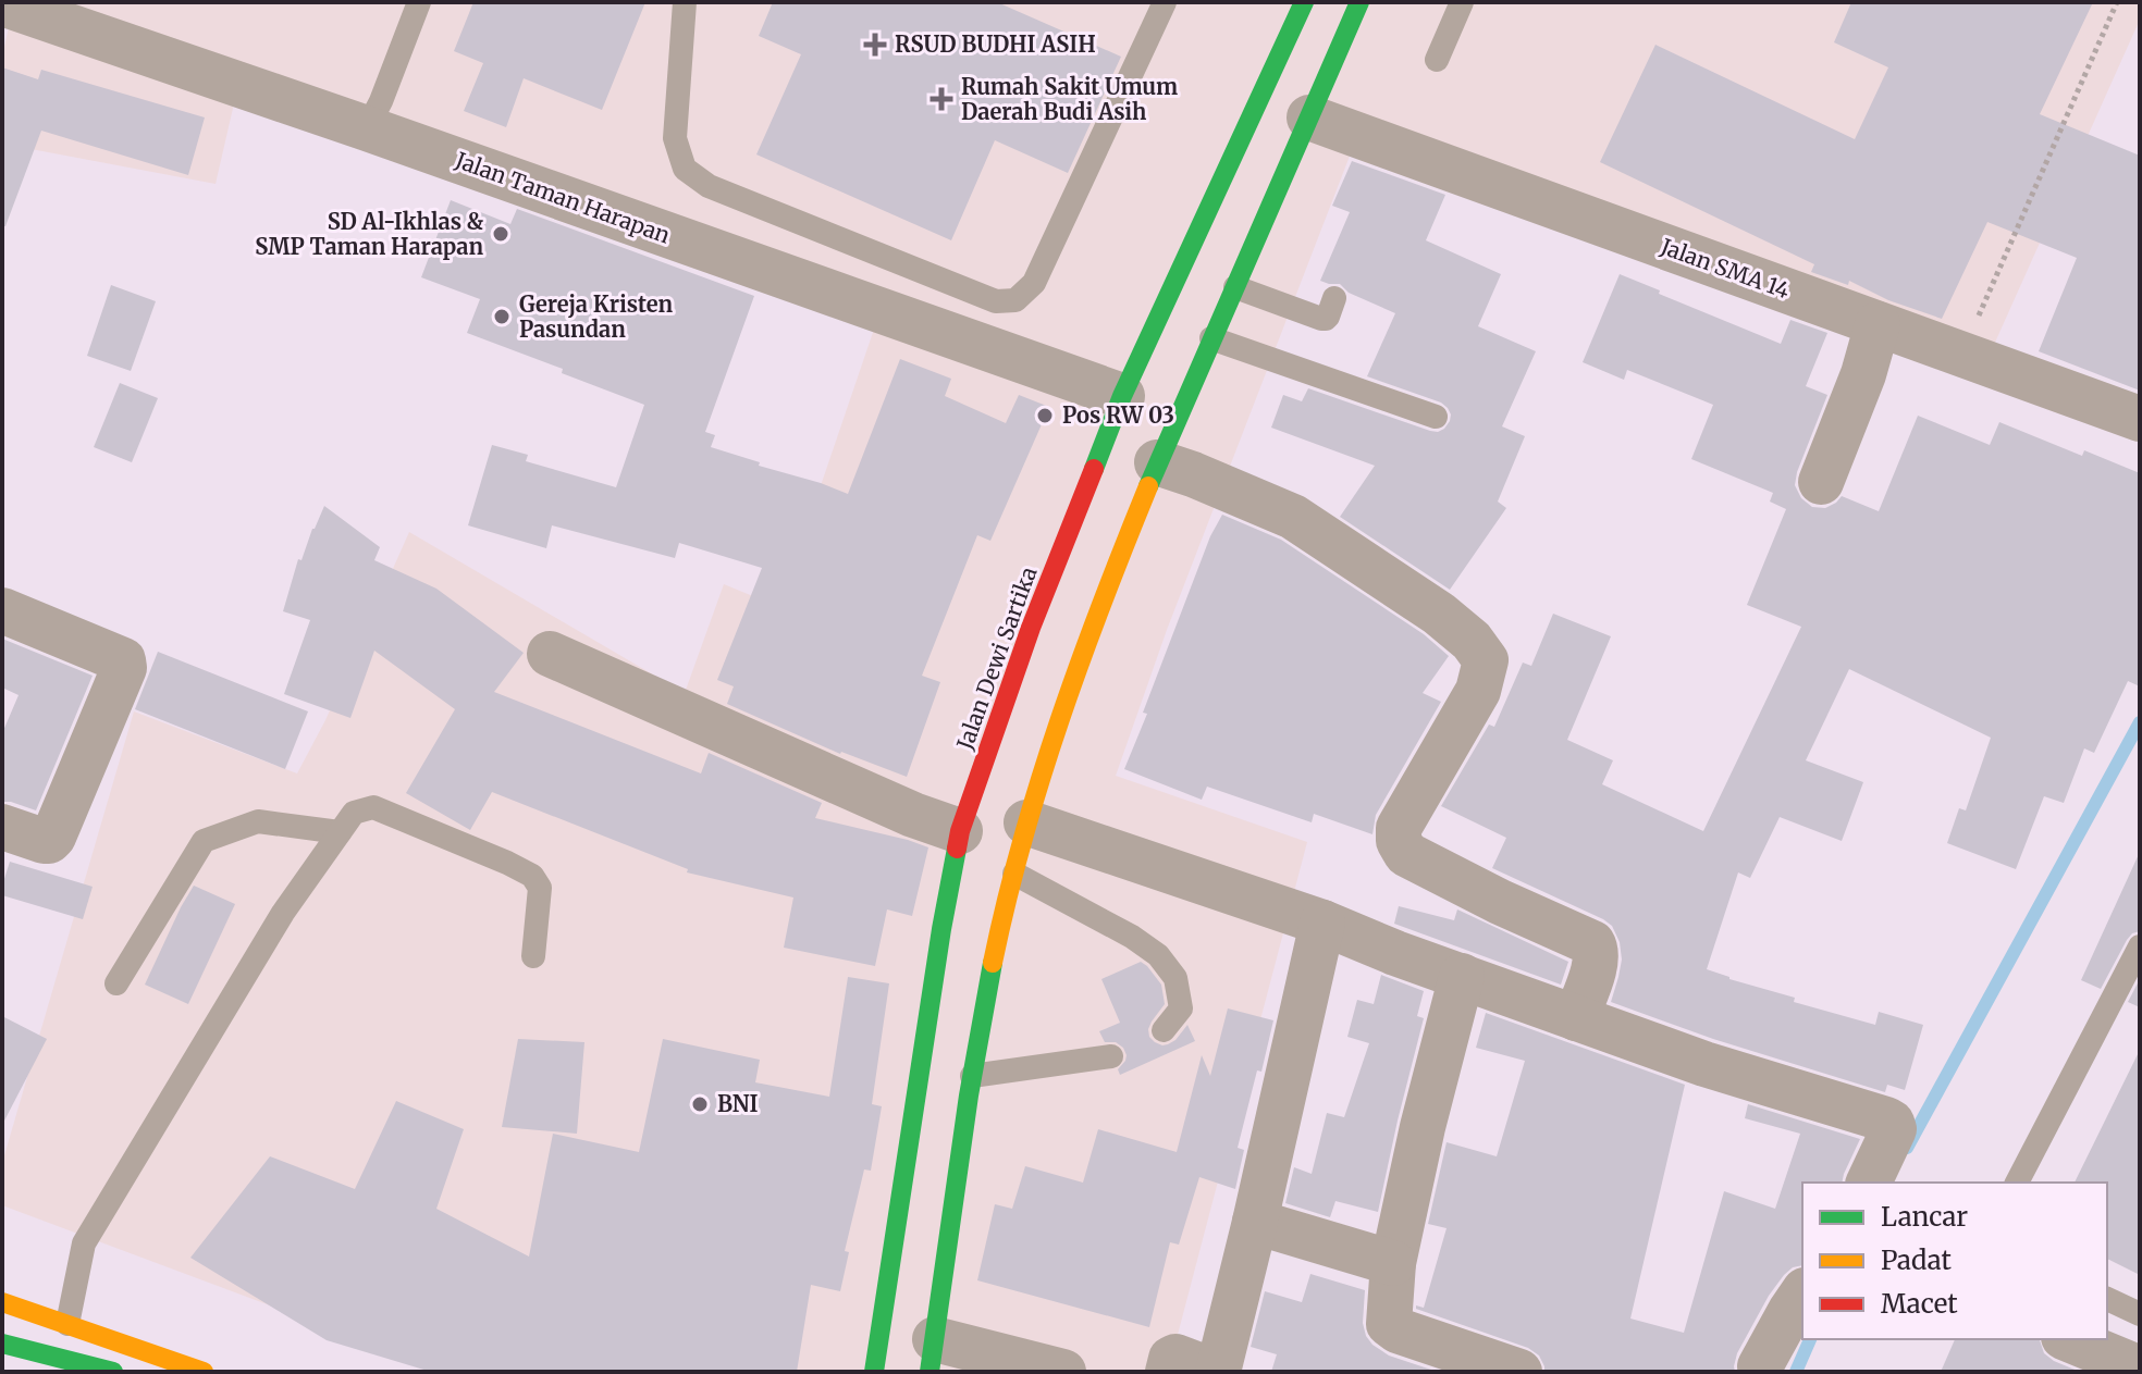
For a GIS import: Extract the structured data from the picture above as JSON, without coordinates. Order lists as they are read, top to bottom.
{
  "streets": {
    "main road": ["Jalan Dewi Sartika"],
    "street": ["Jalan Taman Harapan", "Jalan SMA 14"]
  },
  "crossings": [
    ["Jalan Taman Harapan", "Jalan Dewi Sartika"]
  ],
  "places": {
    "health": ["RSUD BUDHI ASIH", "Rumah Sakit Umum Daerah Budi Asih"],
    "other": [
      "SD Al-Ikhlas & SMP Taman Harapan",
      "Gereja Kristen Pasundan",
      "Pos RW 03",
      "BNI"
    ]
  },
  "legend": ["Lancar", "Padat", "Macet"]
}
